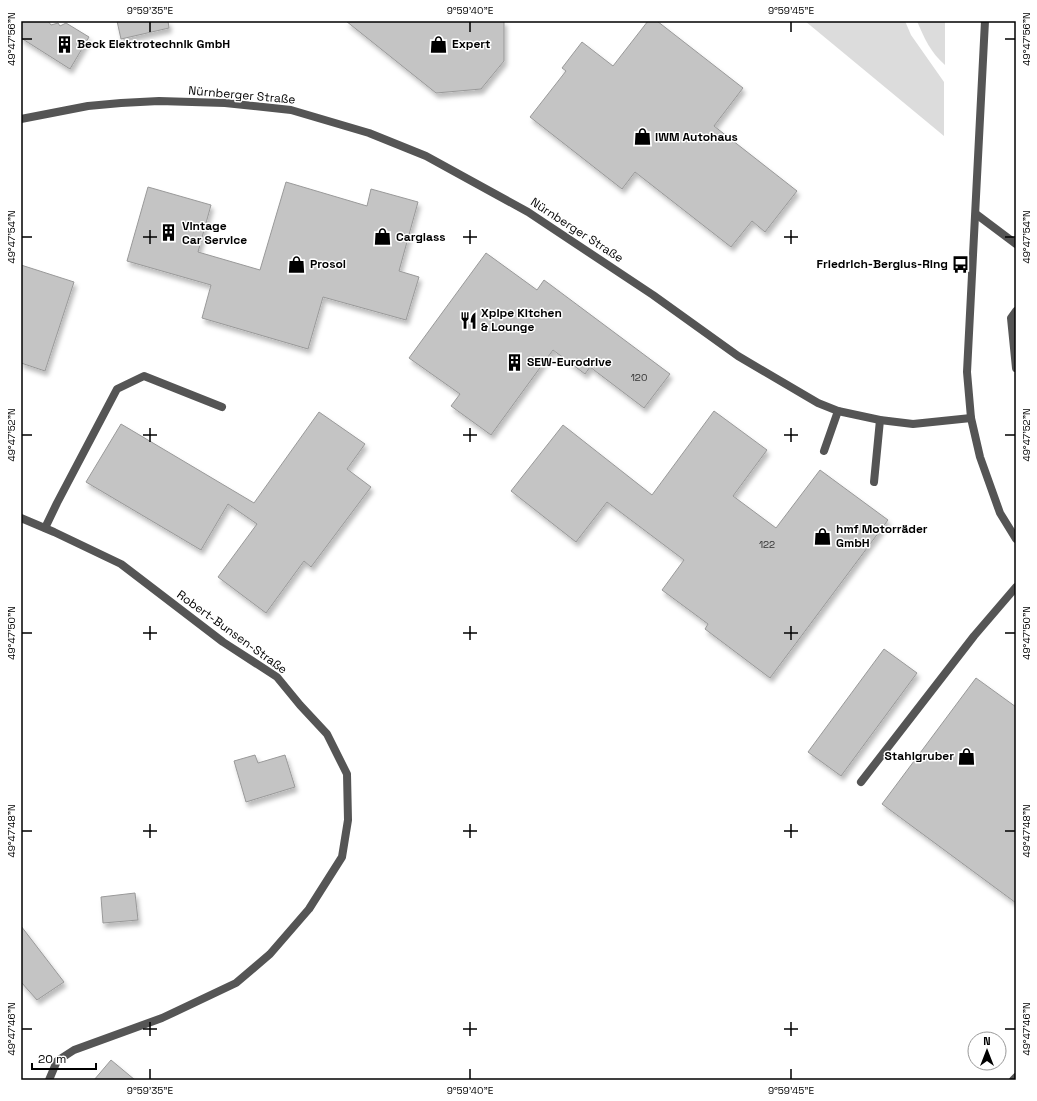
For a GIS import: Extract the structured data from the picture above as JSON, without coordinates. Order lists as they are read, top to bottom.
{
  "streets": {
    "street": ["Nürnberger Straße", "Robert-Bunsen-Straße"]
  },
  "places": {
    "building": ["Beck Elektrotechnik GmbH", "Vintage Car Service", "SEW-Eurodrive"],
    "shop": [
      "Expert",
      "IWM Autohaus",
      "Carglass",
      "Prosol",
      "hmf Motorräder GmbH",
      "Stahlgruber"
    ],
    "bus stop": ["Friedrich-Bergius-Ring"],
    "restaurant": ["Xpipe Kitchen & Lounge"]
  },
  "house_numbers": ["120", "122"],
  "scale_bar": "20 m",
  "north": "top",
  "coordinates": [
    "9°59'35\"E",
    "9°59'40\"E",
    "9°59'45\"E",
    "49°47'56\"N",
    "49°47'54\"N",
    "49°47'52\"N",
    "49°47'50\"N",
    "49°47'48\"N",
    "49°47'46\"N"
  ]
}
